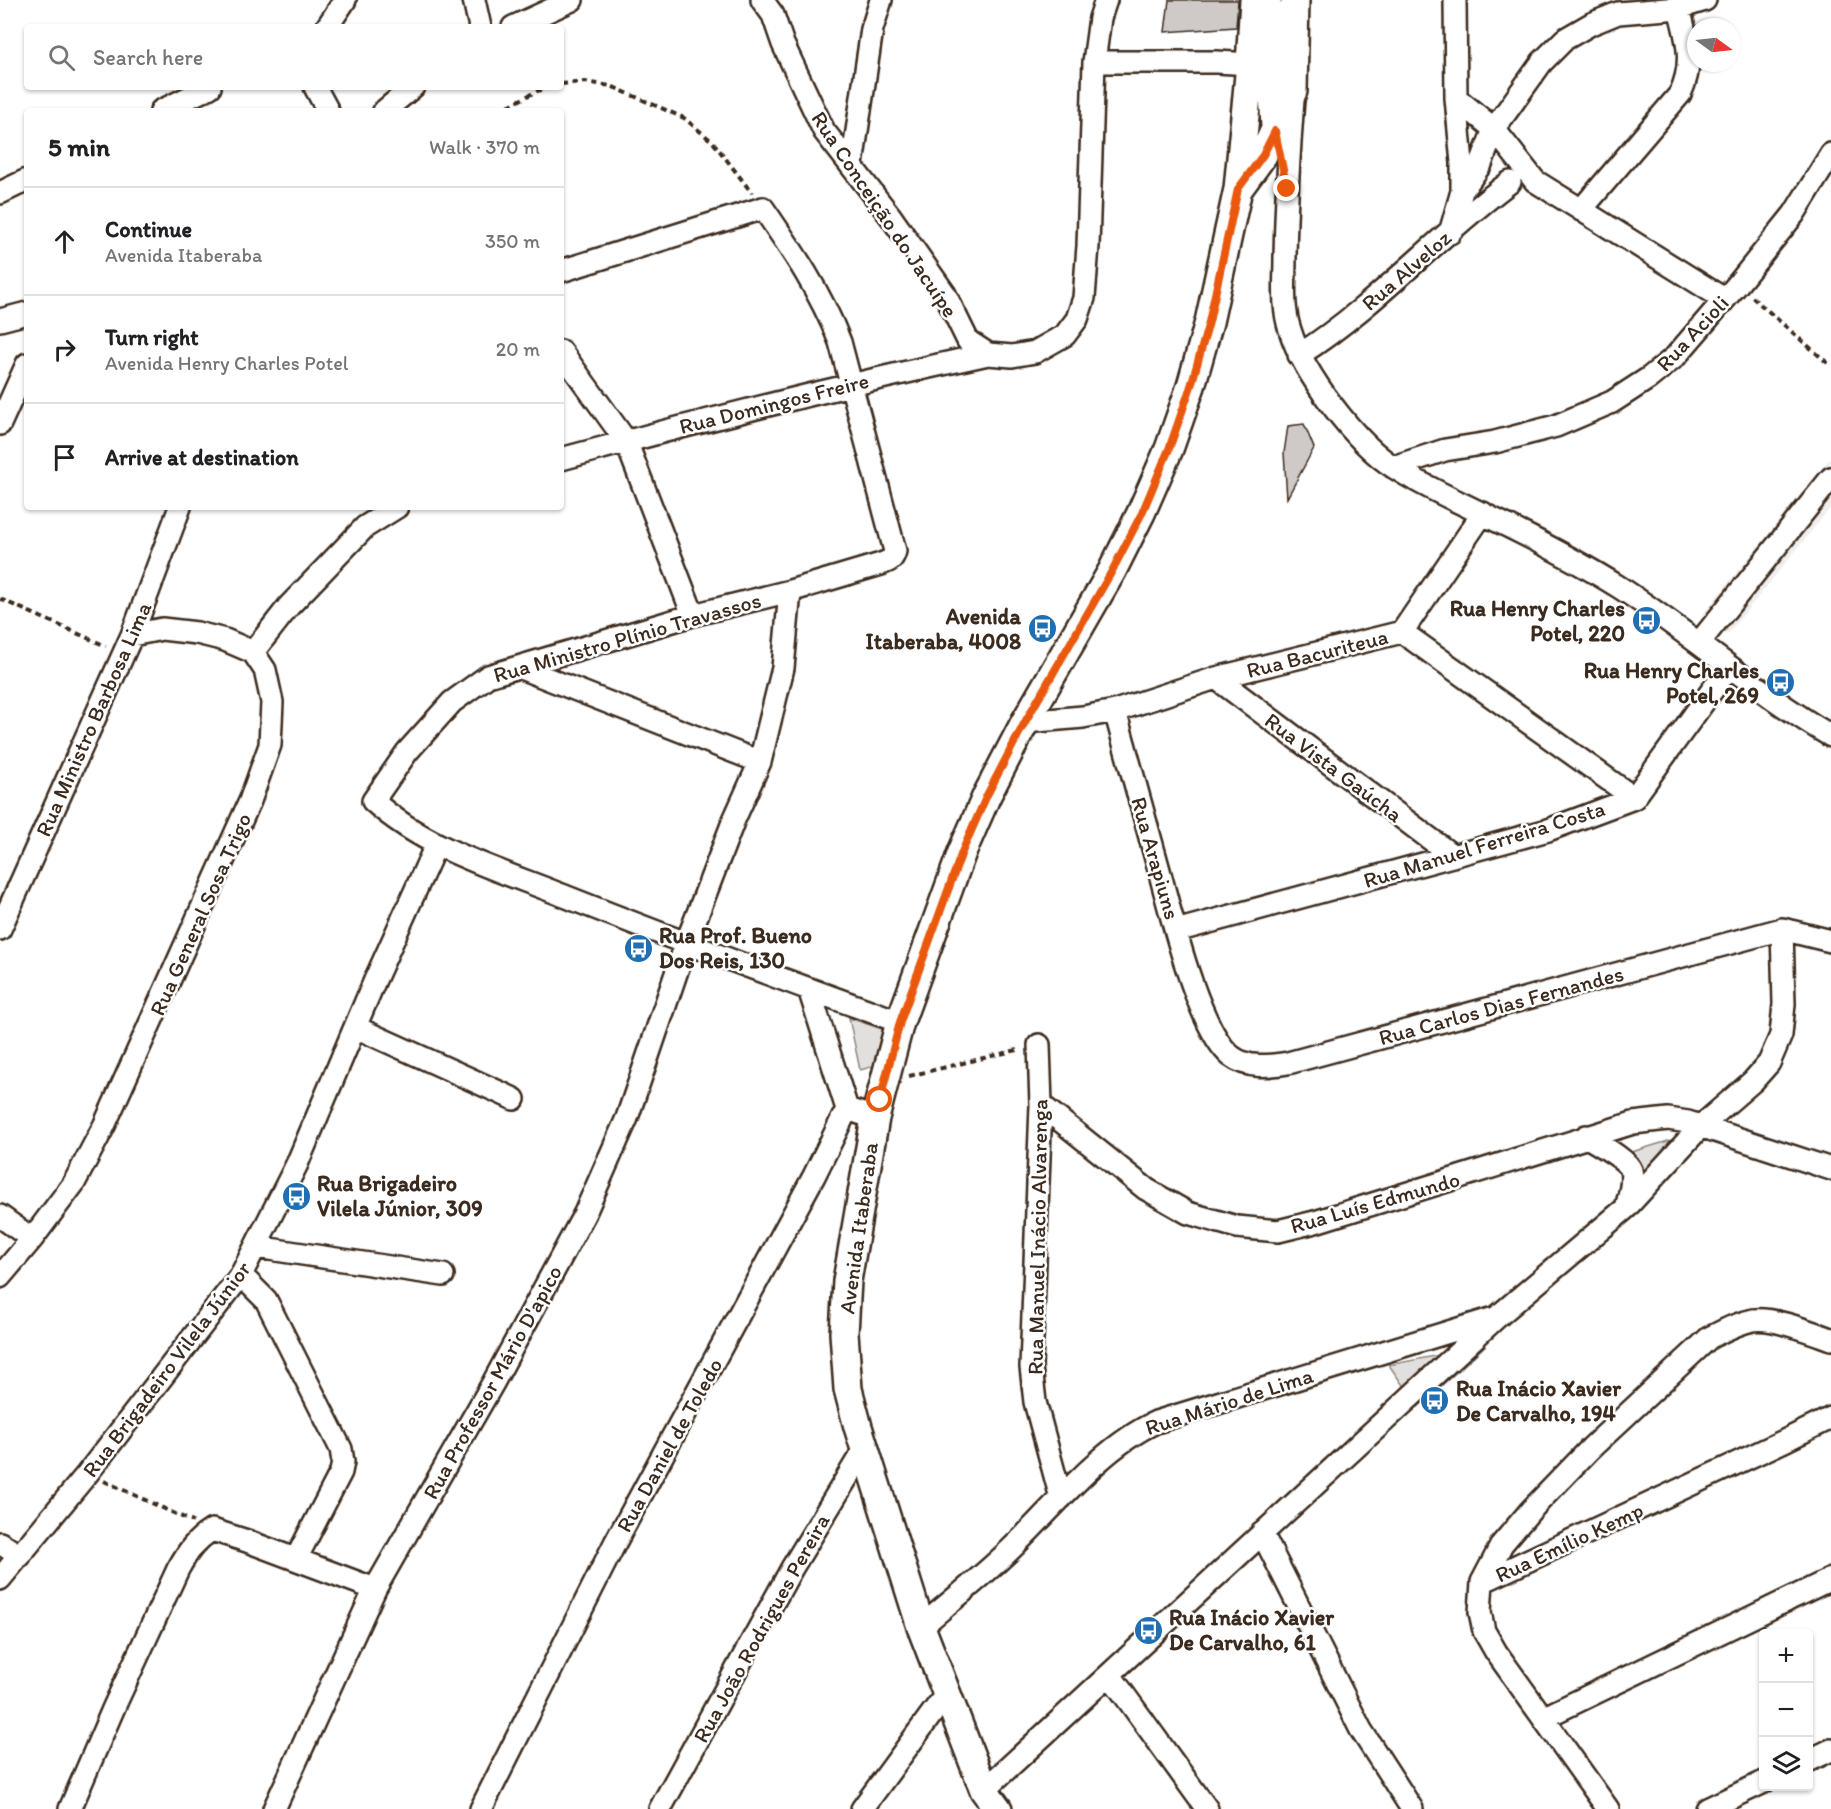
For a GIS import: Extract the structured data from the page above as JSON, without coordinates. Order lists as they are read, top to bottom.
{
  "streets": {
    "main road": ["Avenida Itaberaba"],
    "street": [
      "Rua Conceição do Jacuípe",
      "Rua Alveloz",
      "Rua Acioli",
      "Rua Domingos Freire",
      "Rua Ministro Plínio Travassos",
      "Rua Bacuriteua",
      "Rua Ministro Barbosa Lima",
      "Rua Vista Gaúcha",
      "Rua Manuel Ferreira Costa",
      "Rua Arapiuns",
      "Rua General Sosa Trigo",
      "Rua Carlos Dias Fernandes",
      "Rua Luís Edmundo",
      "Rua Manuel Inácio Alvarenga",
      "Rua Brigadeiro Vilela Júnior",
      "Rua Professor Mário D'apico",
      "Rua Mário de Lima",
      "Rua Daniel de Toledo",
      "Rua Emílio Kemp",
      "Rua João Rodrigues Pereira"
    ]
  },
  "crossings": [
    ["Rua Conceição do Jacuípe", "Rua Domingos Freire"],
    ["Rua Domingos Freire", "Rua Ministro Plínio Travassos"],
    ["Rua Ministro Plínio Travassos", "Rua Brigadeiro Vilela Júnior"],
    ["Rua Ministro Plínio Travassos", "Rua Professor Mário D'apico"],
    ["Rua Bacuriteua", "Rua Vista Gaúcha"],
    ["Rua Bacuriteua", "Rua Manuel Ferreira Costa"],
    ["Rua Bacuriteua", "Rua Arapiuns"],
    ["Rua Bacuriteua", "Avenida Itaberaba"],
    ["Rua Vista Gaúcha", "Rua Manuel Ferreira Costa"],
    ["Rua Manuel Ferreira Costa", "Rua Arapiuns"],
    ["Rua Arapiuns", "Rua Carlos Dias Fernandes"],
    ["Rua Luís Edmundo", "Rua Manuel Inácio Alvarenga"],
    ["Avenida Itaberaba", "Rua Mário de Lima"],
    ["Avenida Itaberaba", "Rua João Rodrigues Pereira"],
    ["Rua Manuel Inácio Alvarenga", "Rua Mário de Lima"]
  ],
  "places": {
    "bus stop": [
      "Rua Henry Charles Potel, 220",
      "Avenida Itaberaba, 4008",
      "Rua Henry Charles Potel, 269",
      "Rua Prof. Bueno Dos Reis, 130",
      "Rua Brigadeiro Vilela Júnior, 309",
      "Rua Inácio Xavier De Carvalho, 194",
      "Rua Inácio Xavier De Carvalho, 61"
    ]
  },
  "north": "right",
  "page": {
    "search": "Search here",
    "heading": ["5 min", "Walk · 370 m"],
    "list": [
      ["Continue", "Avenida Itaberaba", "350 m"],
      ["Turn right", "Avenida Henry Charles Potel", "20 m"],
      "Arrive at destination"
    ],
    "map_buttons": ["+", "−"]
  }
}
